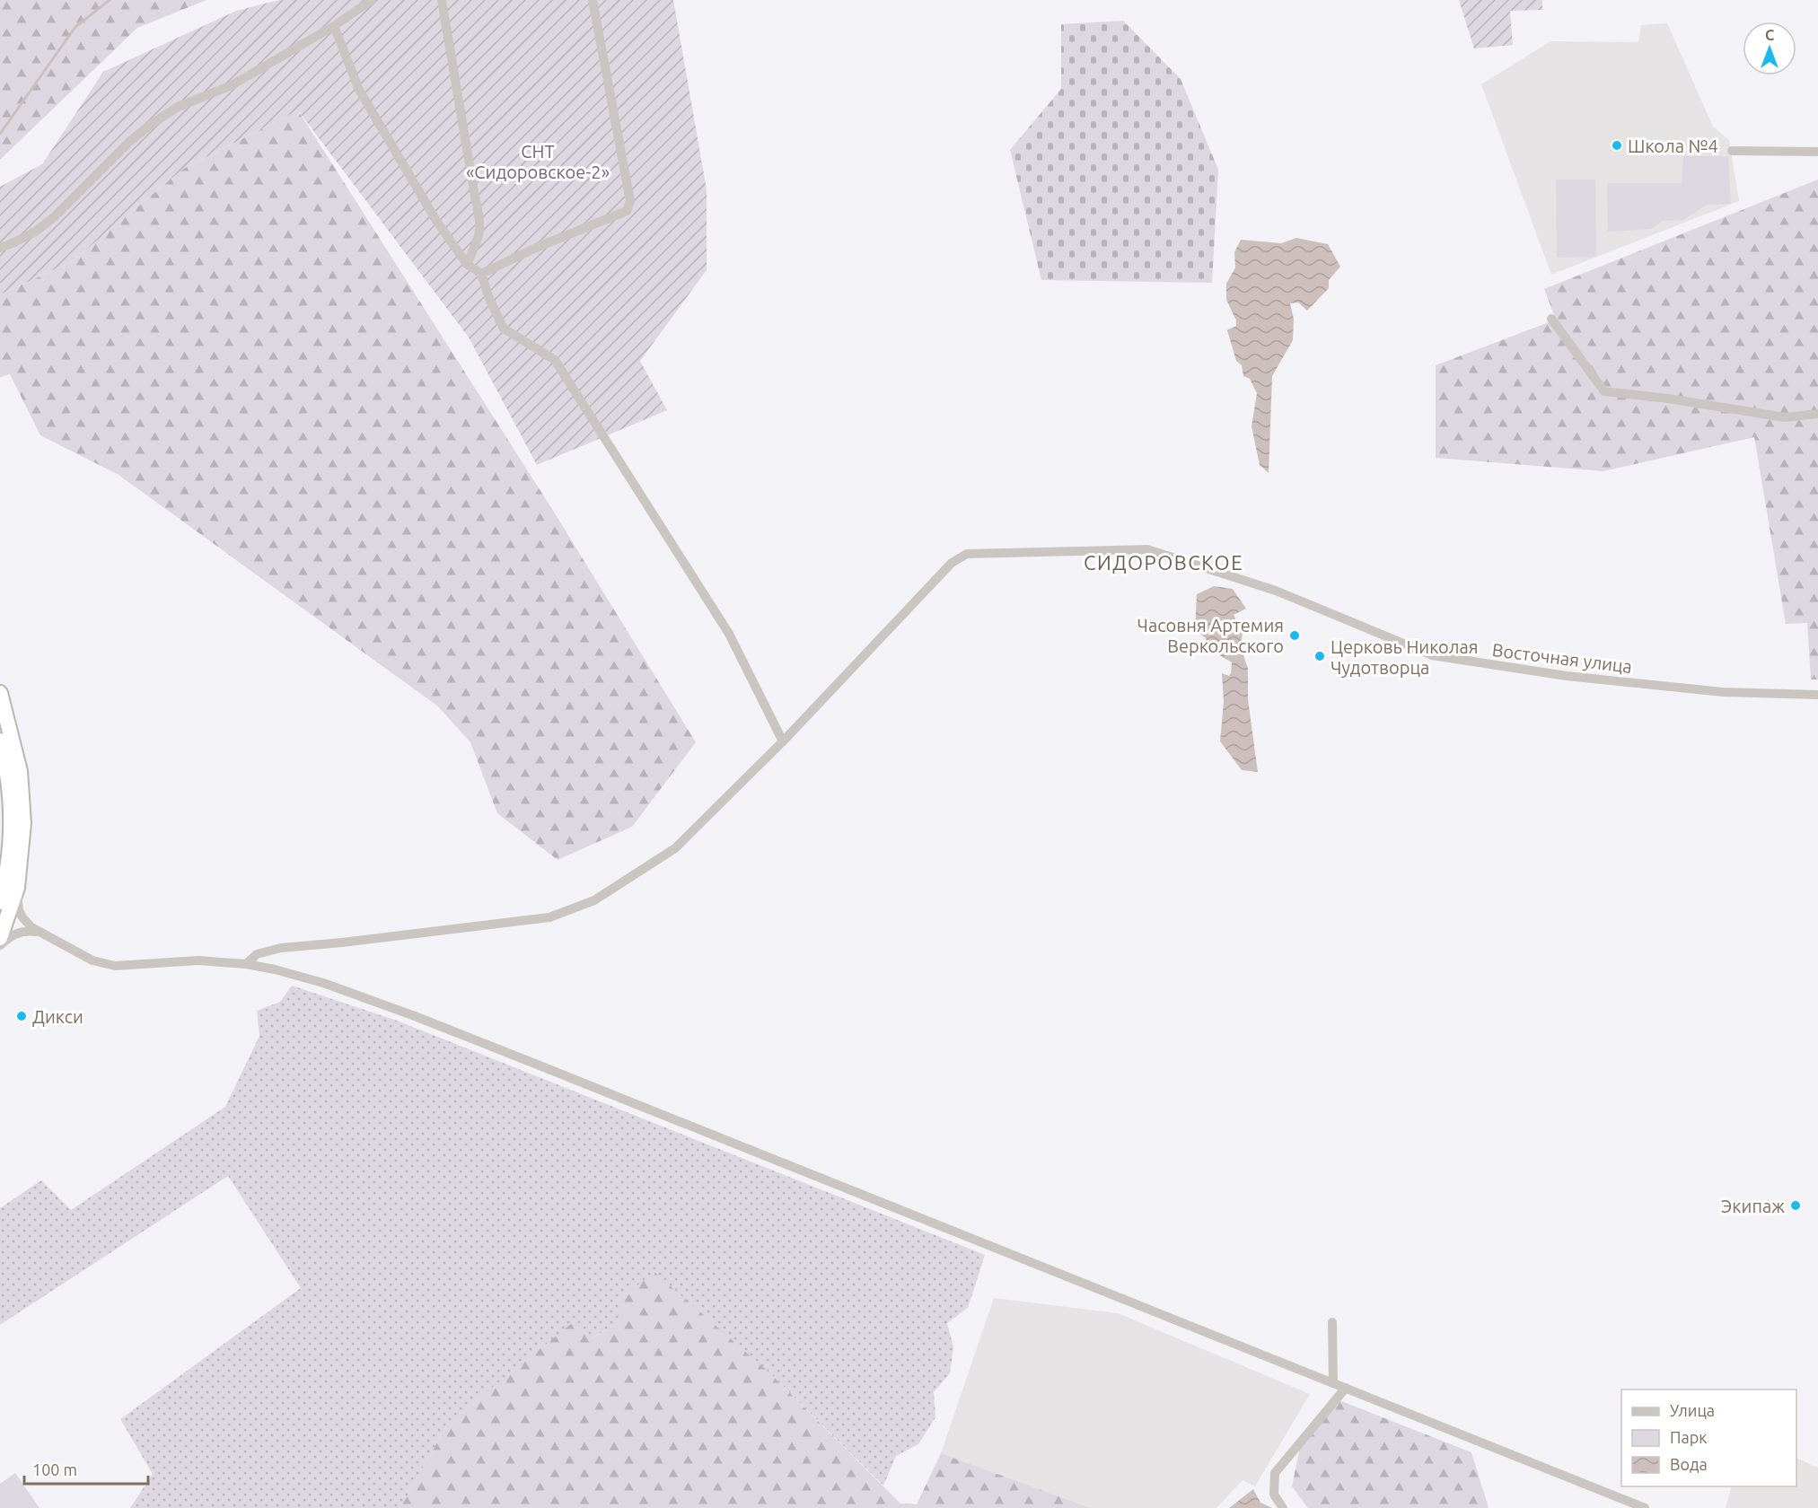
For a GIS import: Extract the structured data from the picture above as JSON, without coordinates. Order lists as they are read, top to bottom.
{
  "streets": {
    "street": ["Восточная улица"]
  },
  "districts": ["СИДОРОВСКОЕ"],
  "parks": ["СНТ «Сидоровское-2»"],
  "places": [
    "Школа №4",
    "Часовня Артемия Веркольского",
    "Церковь Николая Чудотворца",
    "Дикси",
    "Экипаж"
  ],
  "legend": ["Улица", "Парк", "Вода"],
  "scale_bar": "100 m",
  "north": "top"
}
